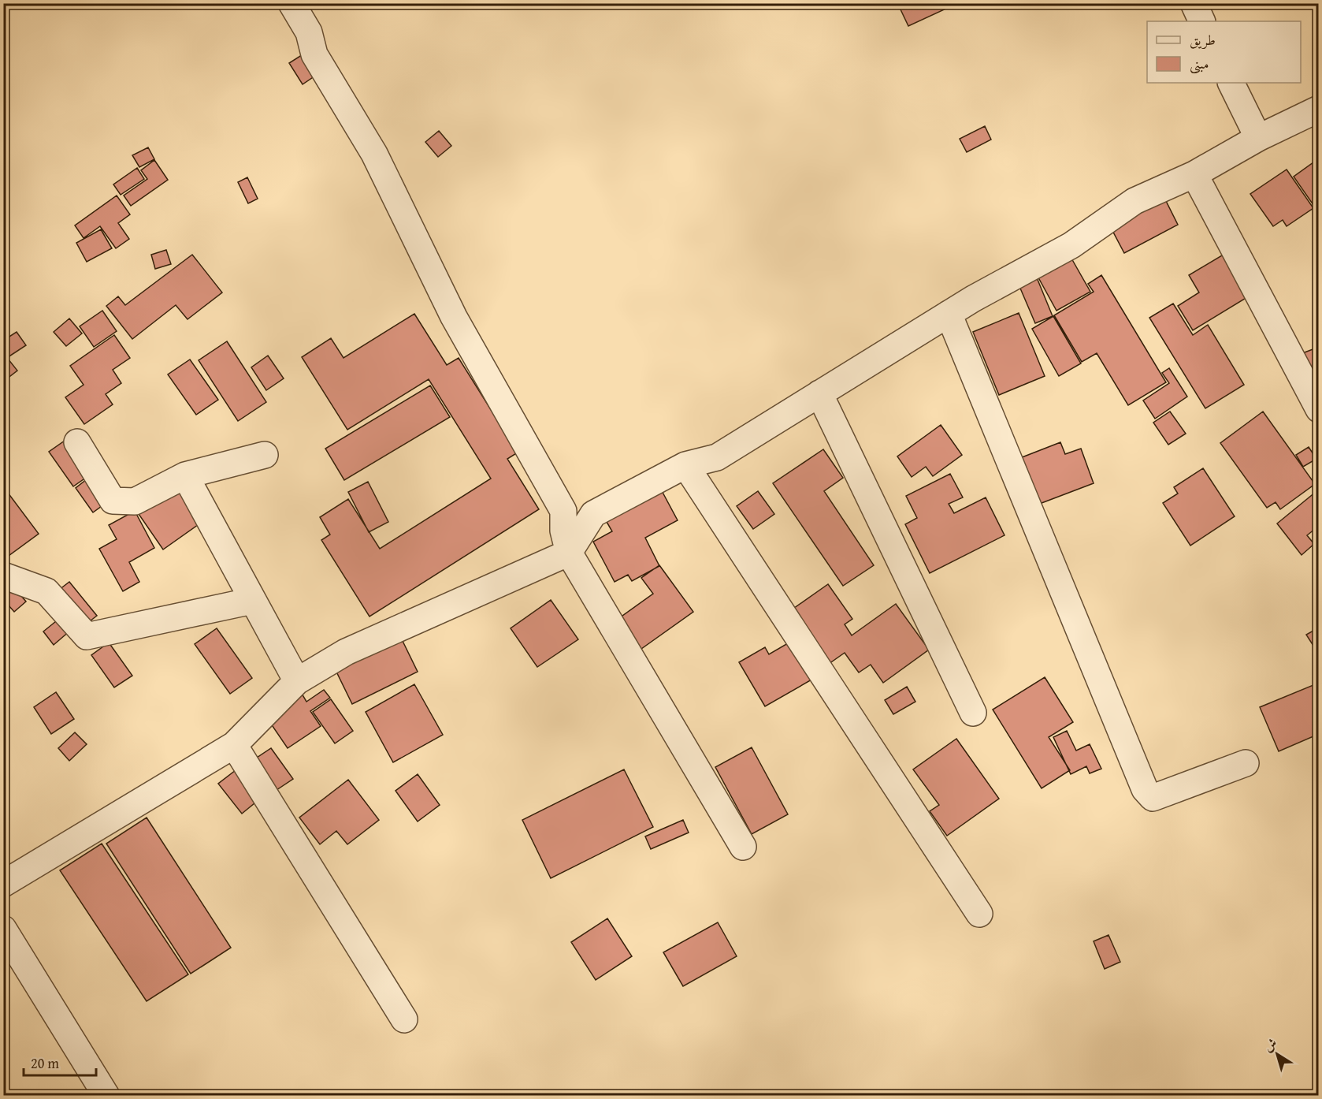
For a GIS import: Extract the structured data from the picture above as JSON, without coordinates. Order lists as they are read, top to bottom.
{
  "legend": ["طريق", "مبنى"],
  "scale_bar": "20 m",
  "north": "top left"
}
